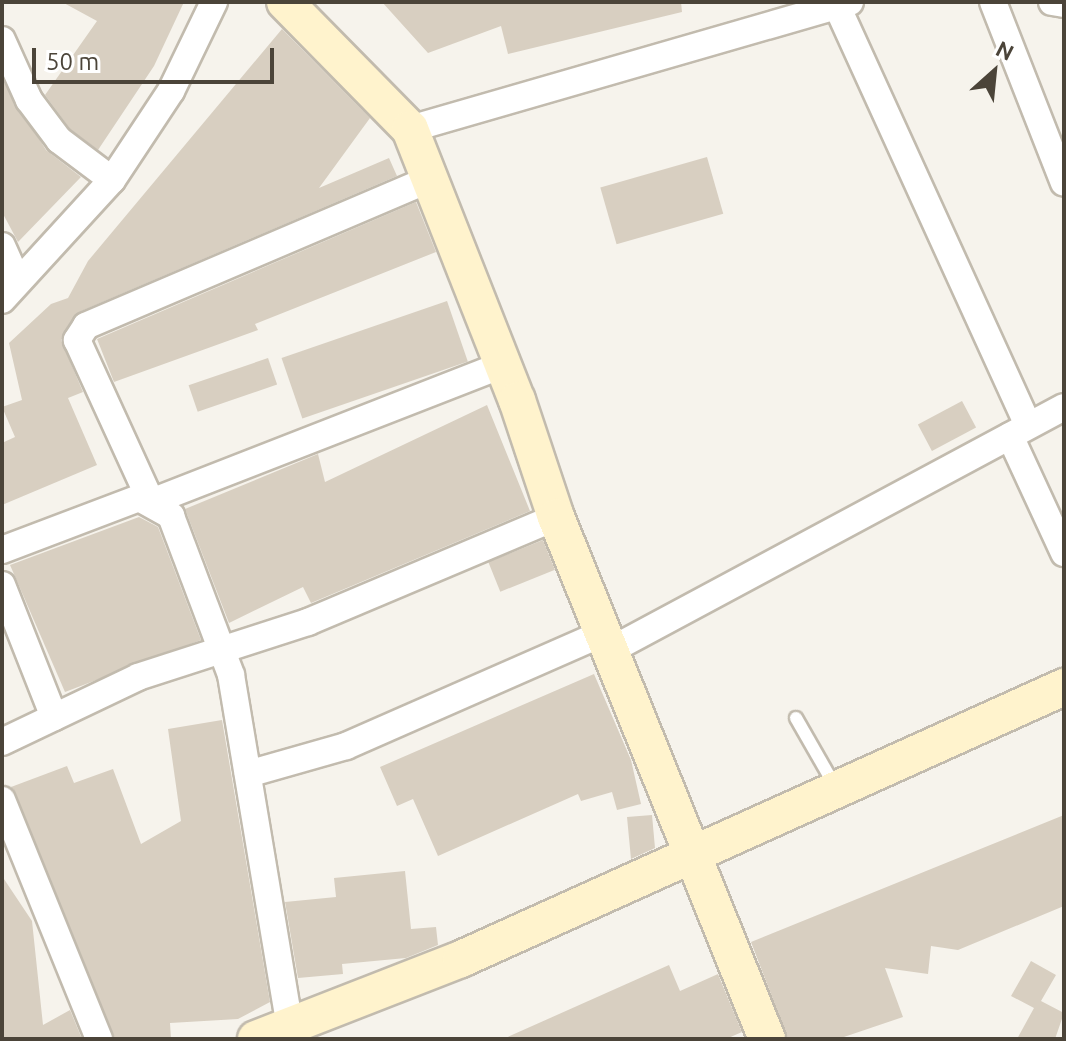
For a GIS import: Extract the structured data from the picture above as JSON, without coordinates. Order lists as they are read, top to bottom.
{
  "scale_bar": "50 m",
  "north": "top right"
}
